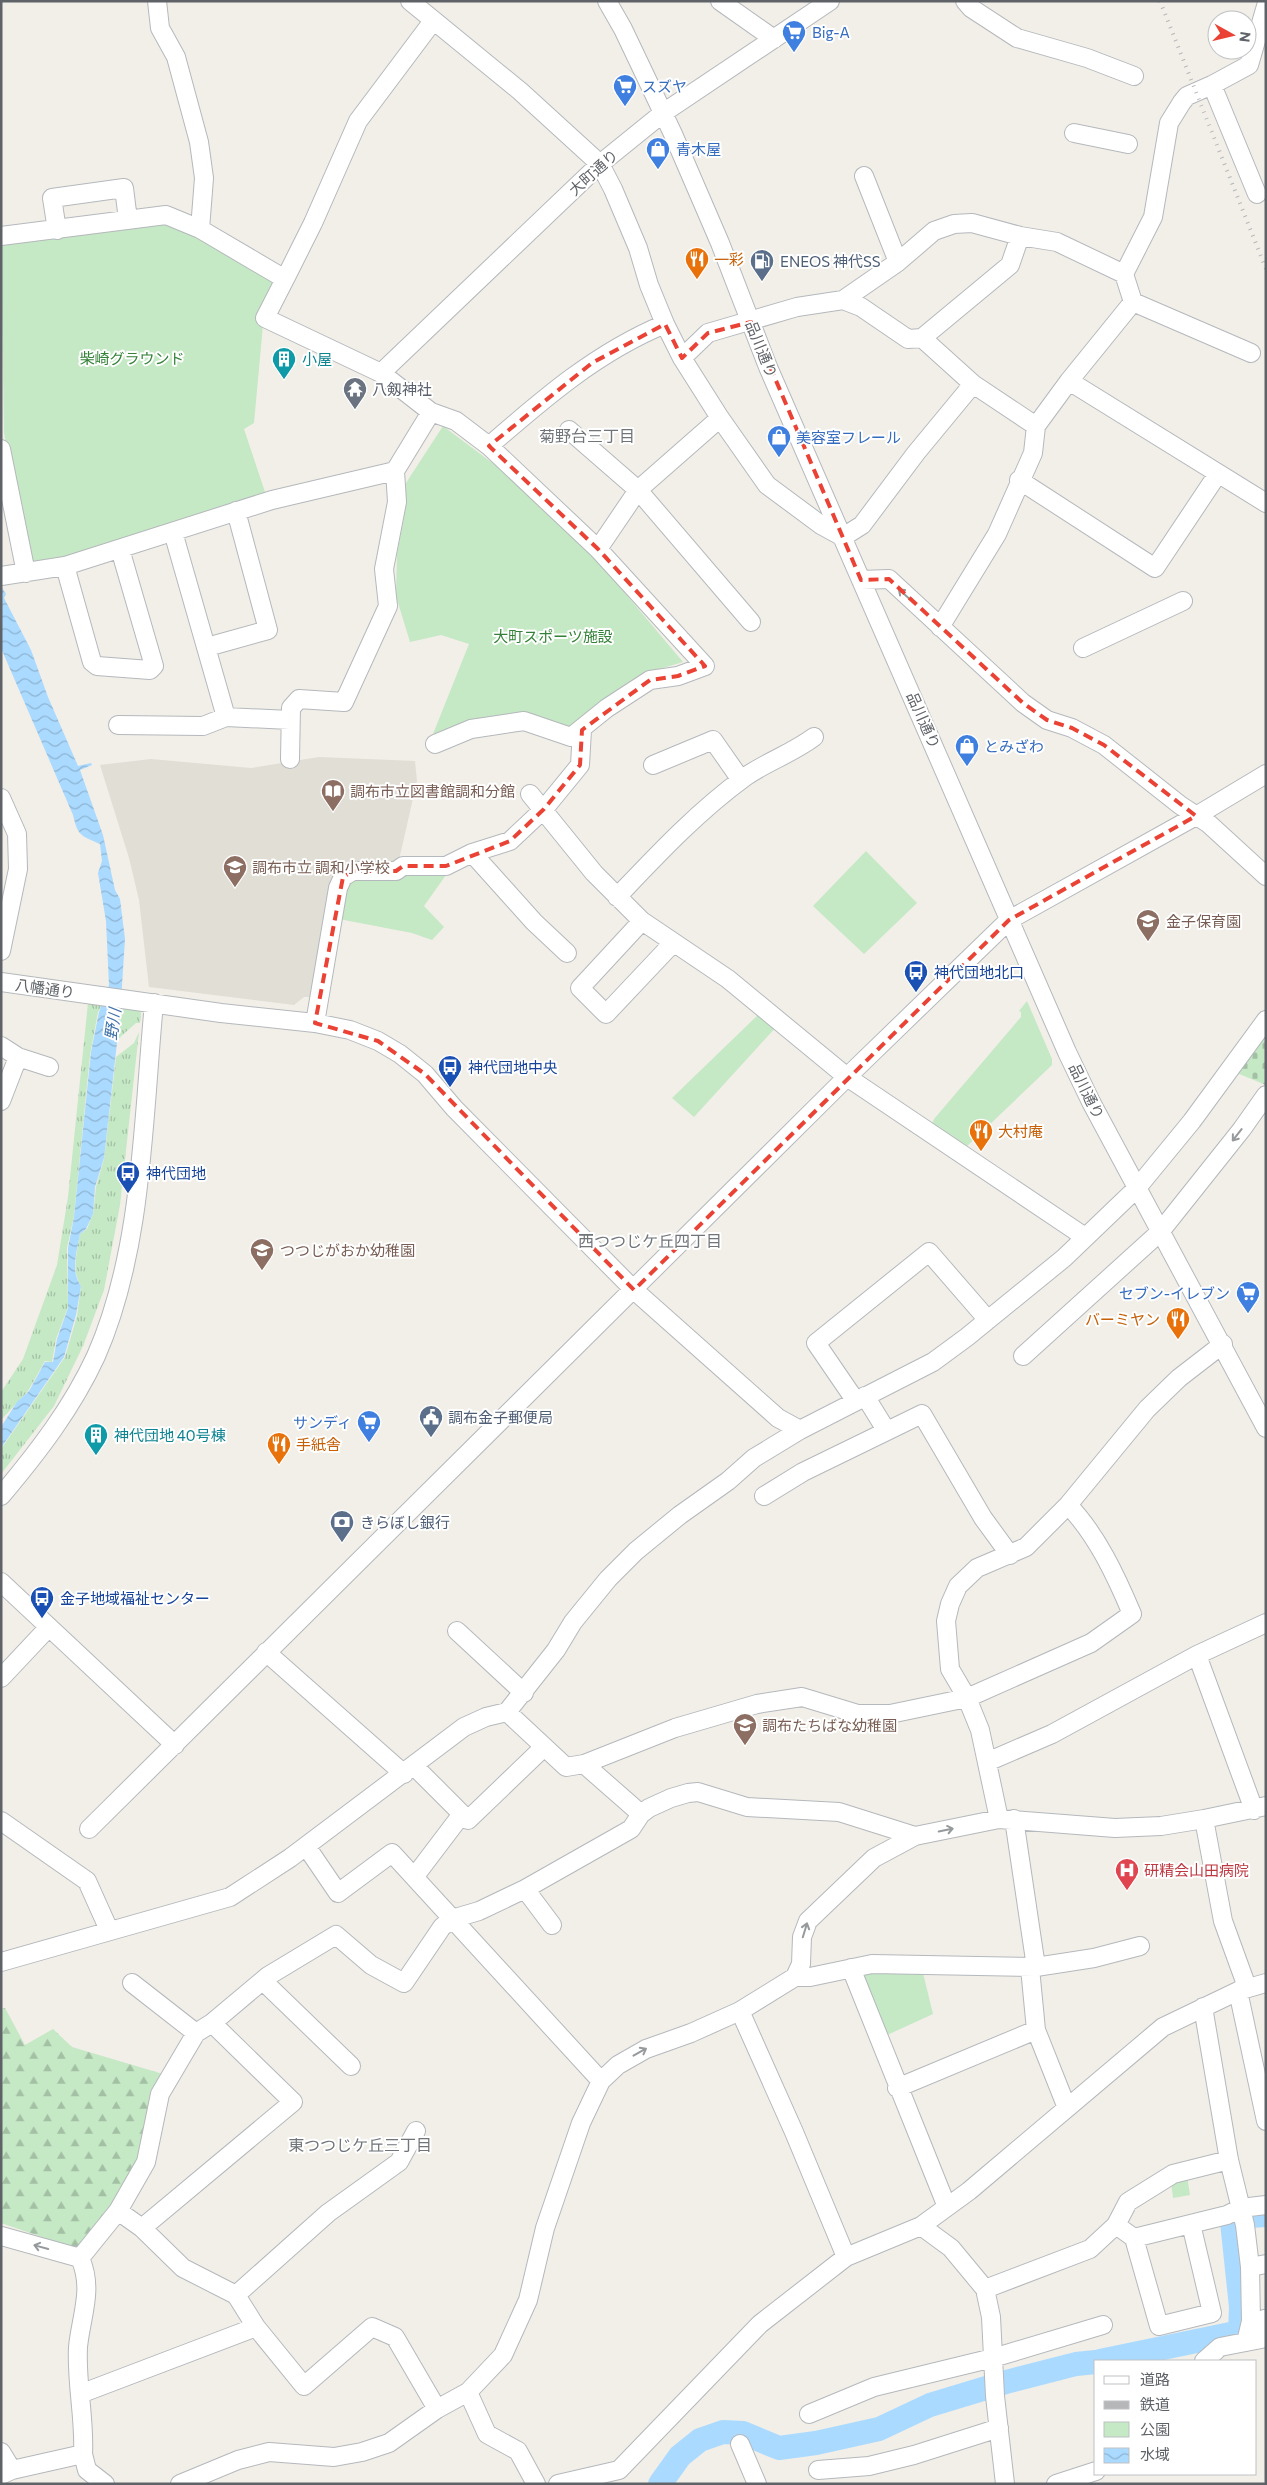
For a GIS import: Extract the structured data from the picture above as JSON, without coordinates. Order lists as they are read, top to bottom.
{
  "streets": {
    "street": ["大町通り", "品川通り", "八幡通り"]
  },
  "crossings": [
    ["大町通り", "品川通り"]
  ],
  "districts": ["菊野台三丁目", "西つつじケ丘四丁目", "東つつじケ丘三丁目"],
  "water": ["野川"],
  "parks": ["柴崎グラウンド", "大町スポーツ施設"],
  "places": {
    "supermarket": [
      "Big-A",
      "スズヤ",
      "セブン-イレブン",
      "サンディ"
    ],
    "shop": ["青木屋", "美容室フレール", "とみざわ"],
    "restaurant": [
      "一彩",
      "大村庵",
      "バーミヤン",
      "手紙舎"
    ],
    "fuel station": ["ENEOS 神代SS"],
    "building": ["小屋", "神代団地 40号棟"],
    "temple": ["八剱神社"],
    "library": ["調布市立図書館調和分館"],
    "school or university": [
      "調布市立 調和小学校",
      "金子保育園",
      "つつじがおか幼稚園",
      "調布たちばな幼稚園"
    ],
    "bus stop": [
      "神代団地北口",
      "神代団地中央",
      "神代団地",
      "金子地域福祉センター"
    ],
    "public building": ["調布金子郵便局"],
    "bank": ["きらぼし銀行"],
    "hospital": ["研精会山田病院"]
  },
  "legend": [
    "道路",
    "鉄道",
    "公園",
    "水域"
  ],
  "north": "right"
}
